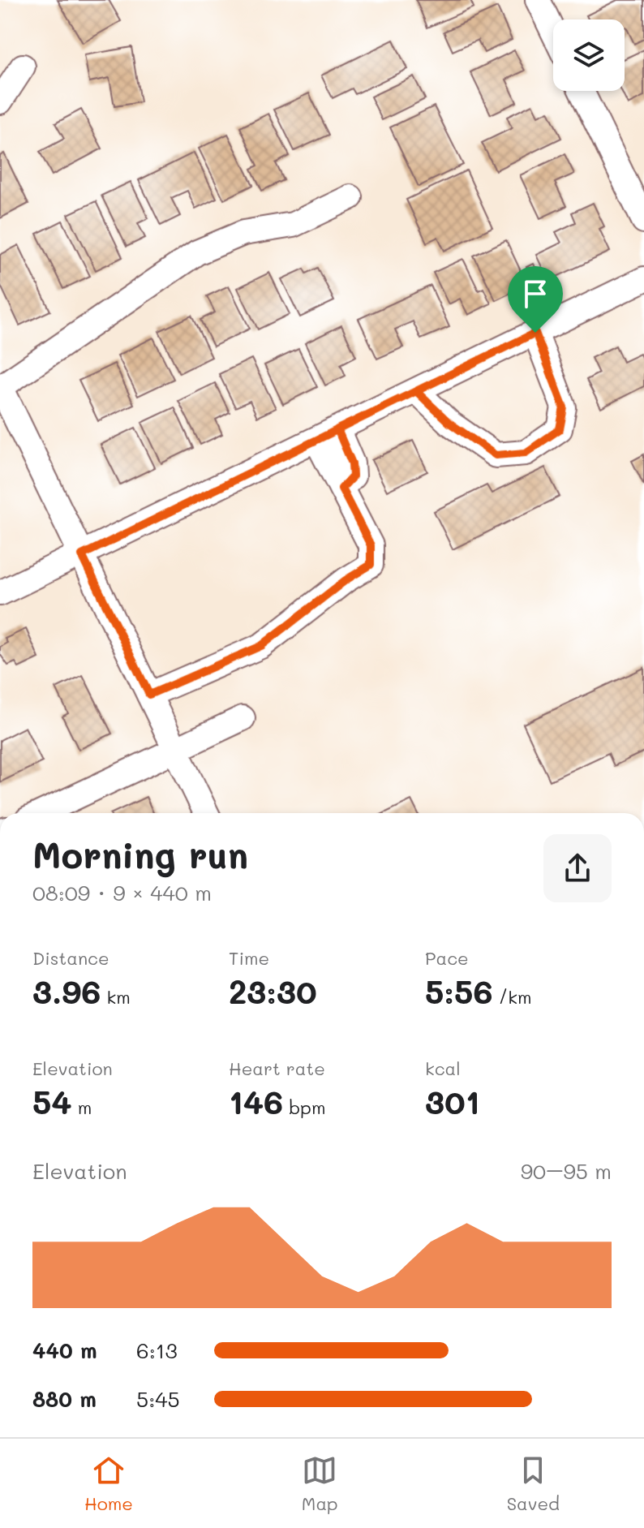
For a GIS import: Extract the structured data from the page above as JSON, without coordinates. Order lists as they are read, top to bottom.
{
  "page": {
    "heading": ["Morning run", "08:09 · 9 × 440 m"],
    "stats": [
      ["Distance", "3.96 km"],
      ["Time", "23:30"],
      ["Pace", "5:56 /km"],
      ["Elevation", "54 m"],
      ["Heart rate", "146 bpm"],
      ["kcal", "301"]
    ],
    "chart": ["Elevation", "90–95 m"],
    "list": [
      {
        "name": "440 m",
        "note": "6:13"
      },
      {
        "name": "880 m",
        "note": "5:45"
      }
    ],
    "tabs": ["Home", "Map", "Saved"]
  }
}
